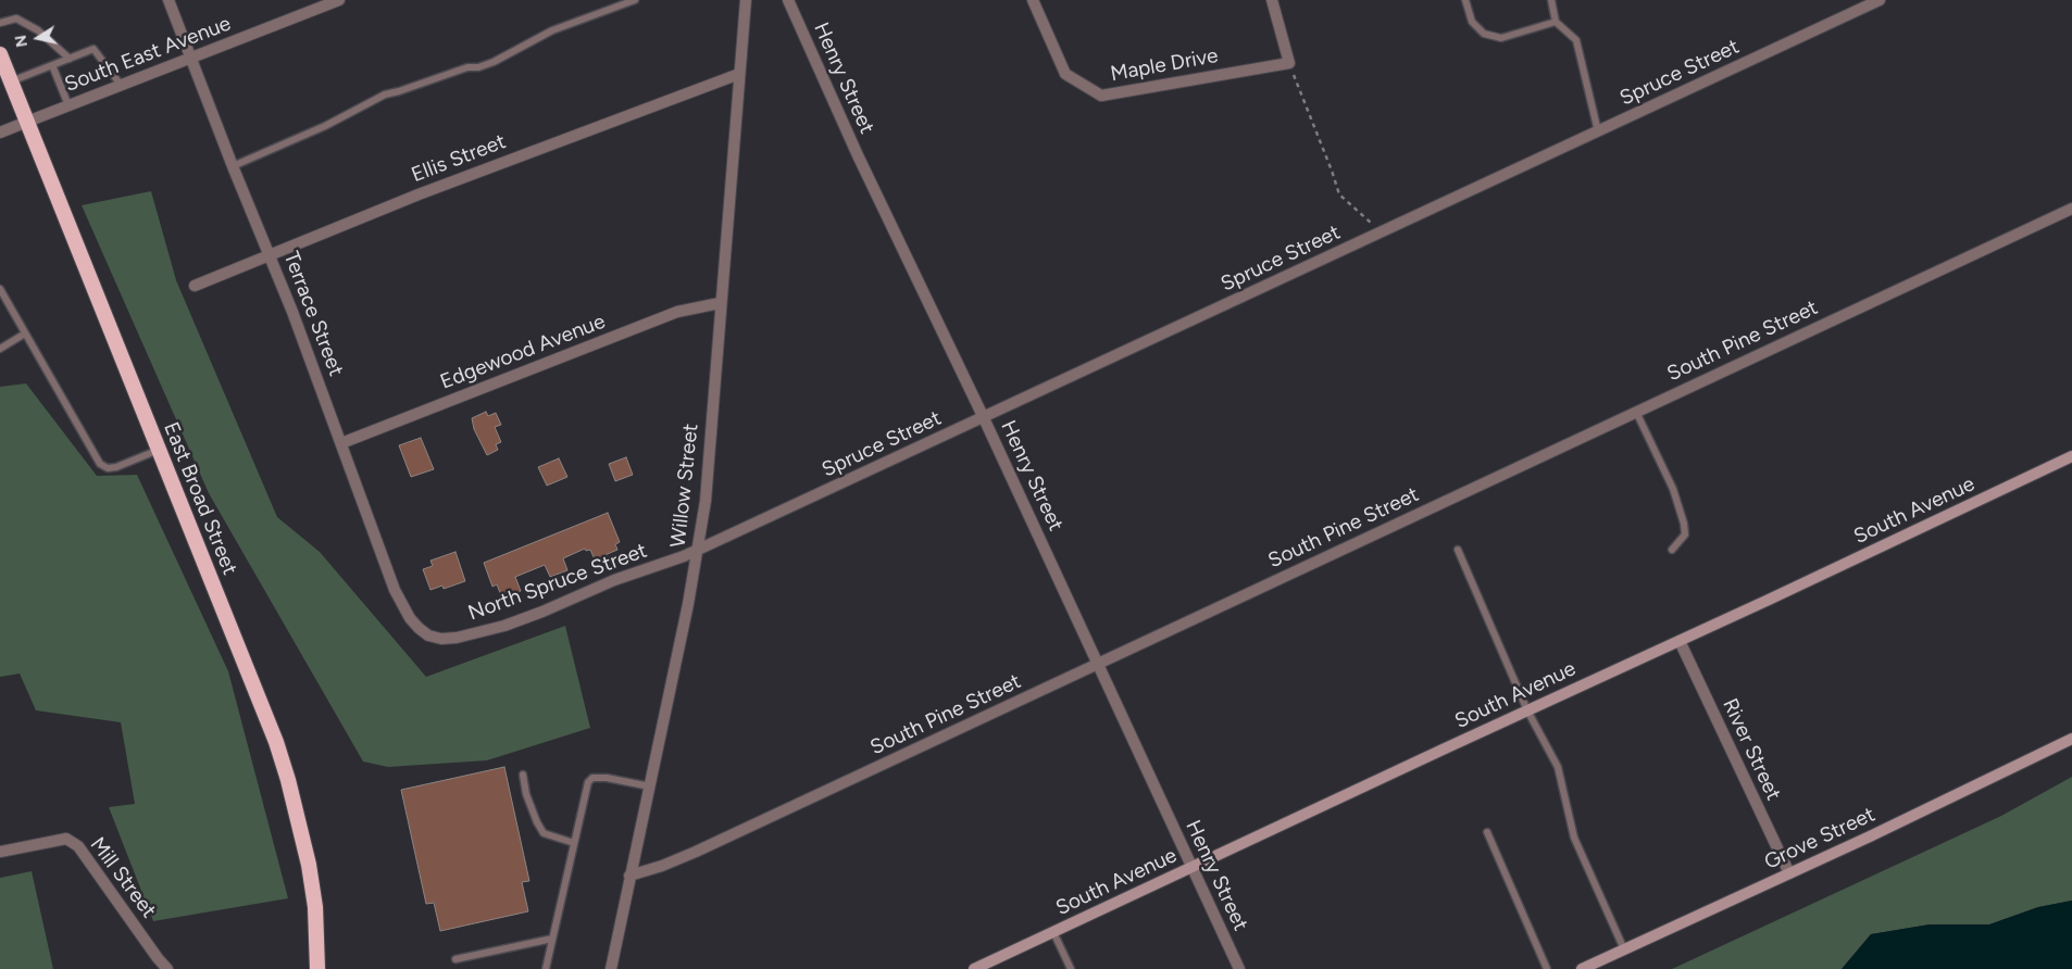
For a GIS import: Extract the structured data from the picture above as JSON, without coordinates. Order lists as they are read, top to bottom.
{
  "streets": {
    "highway": ["East Broad Street"],
    "main road": ["South Avenue", "Grove Street"],
    "street": [
      "South East Avenue",
      "Maple Drive",
      "Spruce Street",
      "Henry Street",
      "Ellis Street",
      "Terrace Street",
      "South Pine Street",
      "Edgewood Avenue",
      "Willow Street",
      "North Spruce Street",
      "River Street",
      "Mill Street"
    ]
  },
  "crossings": [
    ["South East Avenue", "Terrace Street"],
    ["South East Avenue", "East Broad Street"],
    ["Spruce Street", "Henry Street"],
    ["Spruce Street", "Willow Street"],
    ["Spruce Street", "North Spruce Street"],
    ["Henry Street", "South Pine Street"],
    ["Henry Street", "South Avenue"],
    ["Ellis Street", "Terrace Street"],
    ["Ellis Street", "Willow Street"],
    ["Terrace Street", "Edgewood Avenue"],
    ["Terrace Street", "North Spruce Street"],
    ["South Pine Street", "Willow Street"],
    ["Edgewood Avenue", "Willow Street"],
    ["Willow Street", "North Spruce Street"],
    ["South Avenue", "River Street"],
    ["River Street", "Grove Street"]
  ],
  "north": "left"
}
